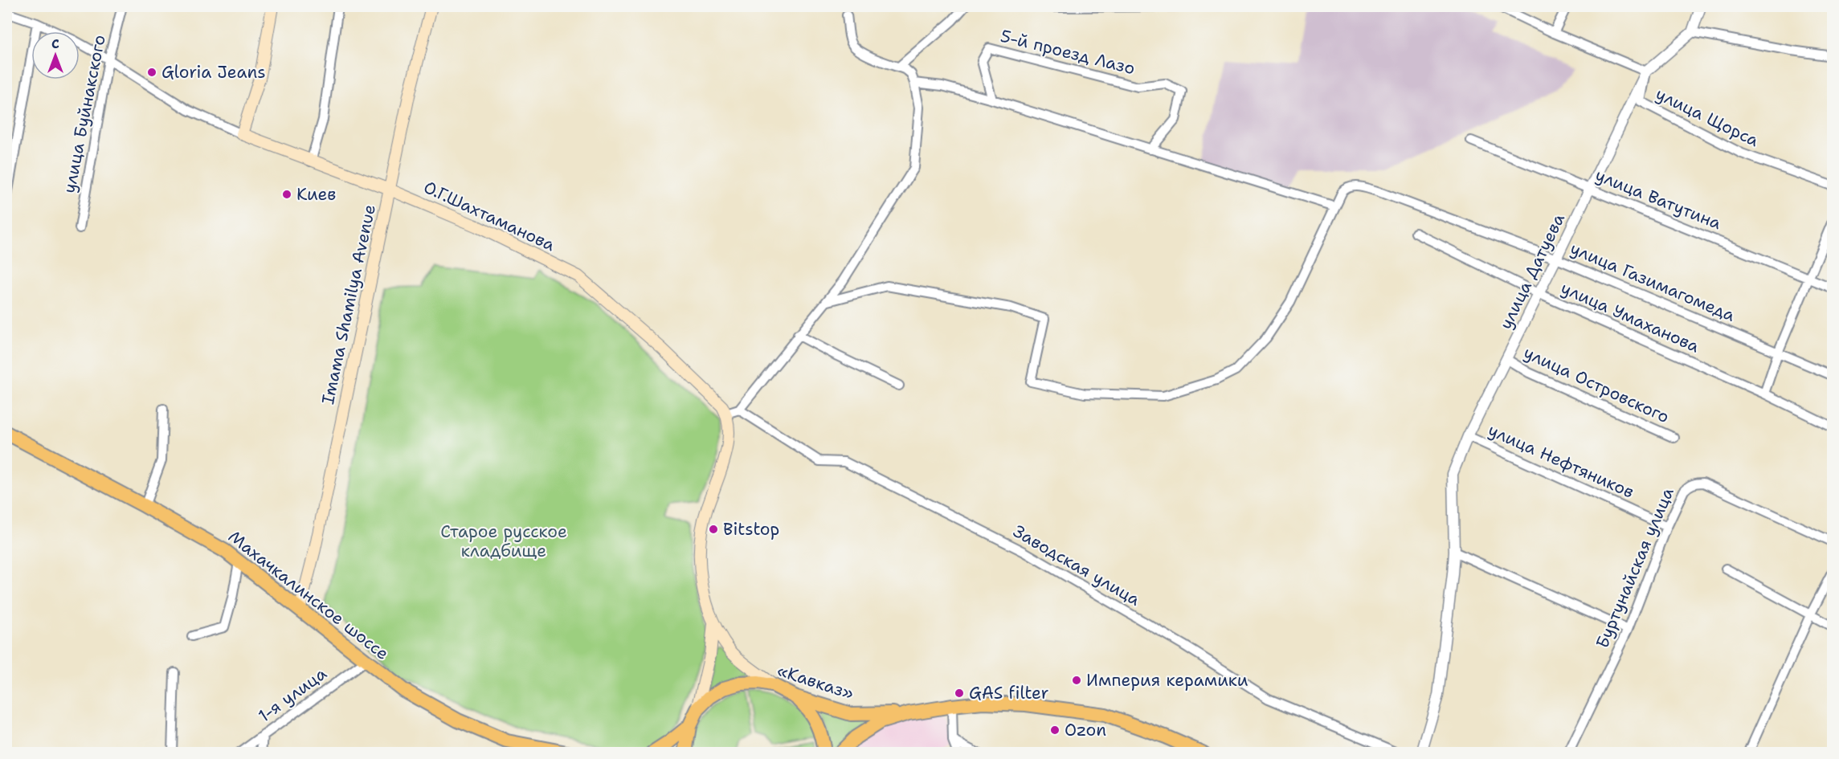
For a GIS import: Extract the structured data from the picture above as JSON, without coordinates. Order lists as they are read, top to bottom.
{
  "streets": {
    "highway": ["Махачкалинское шоссе", "«Кавказ»"],
    "main road": ["О.Г.Шахтаманова", "Imama Shamilya Avenue"],
    "street": [
      "5-й проезд Лазо",
      "улица Буйнакского",
      "улица Щорса",
      "улица Ватутина",
      "улица Датуева",
      "улица Газимагомеда",
      "улица Умаханова",
      "улица Островского",
      "улица Нефтяников",
      "Заводская улица",
      "Буртунайская улица",
      "1-я улица"
    ]
  },
  "crossings": [
    ["улица Буйнакского", "О.Г.Шахтаманова"],
    ["улица Щорса", "улица Датуева"],
    ["улица Ватутина", "улица Датуева"],
    ["О.Г.Шахтаманова", "Imama Shamilya Avenue"],
    ["улица Датуева", "улица Газимагомеда"],
    ["улица Датуева", "улица Умаханова"],
    ["улица Датуева", "улица Островского"],
    ["улица Датуева", "улица Нефтяников"],
    ["Imama Shamilya Avenue", "Махачкалинское шоссе"],
    ["улица Нефтяников", "Буртунайская улица"],
    ["Махачкалинское шоссе", "1-я улица"]
  ],
  "parks": ["Старое русское кладбище"],
  "places": [
    "Gloria Jeans",
    "Киев",
    "Bitstop",
    "Империя керамики",
    "GAS filter",
    "Ozon"
  ],
  "north": "top"
}
